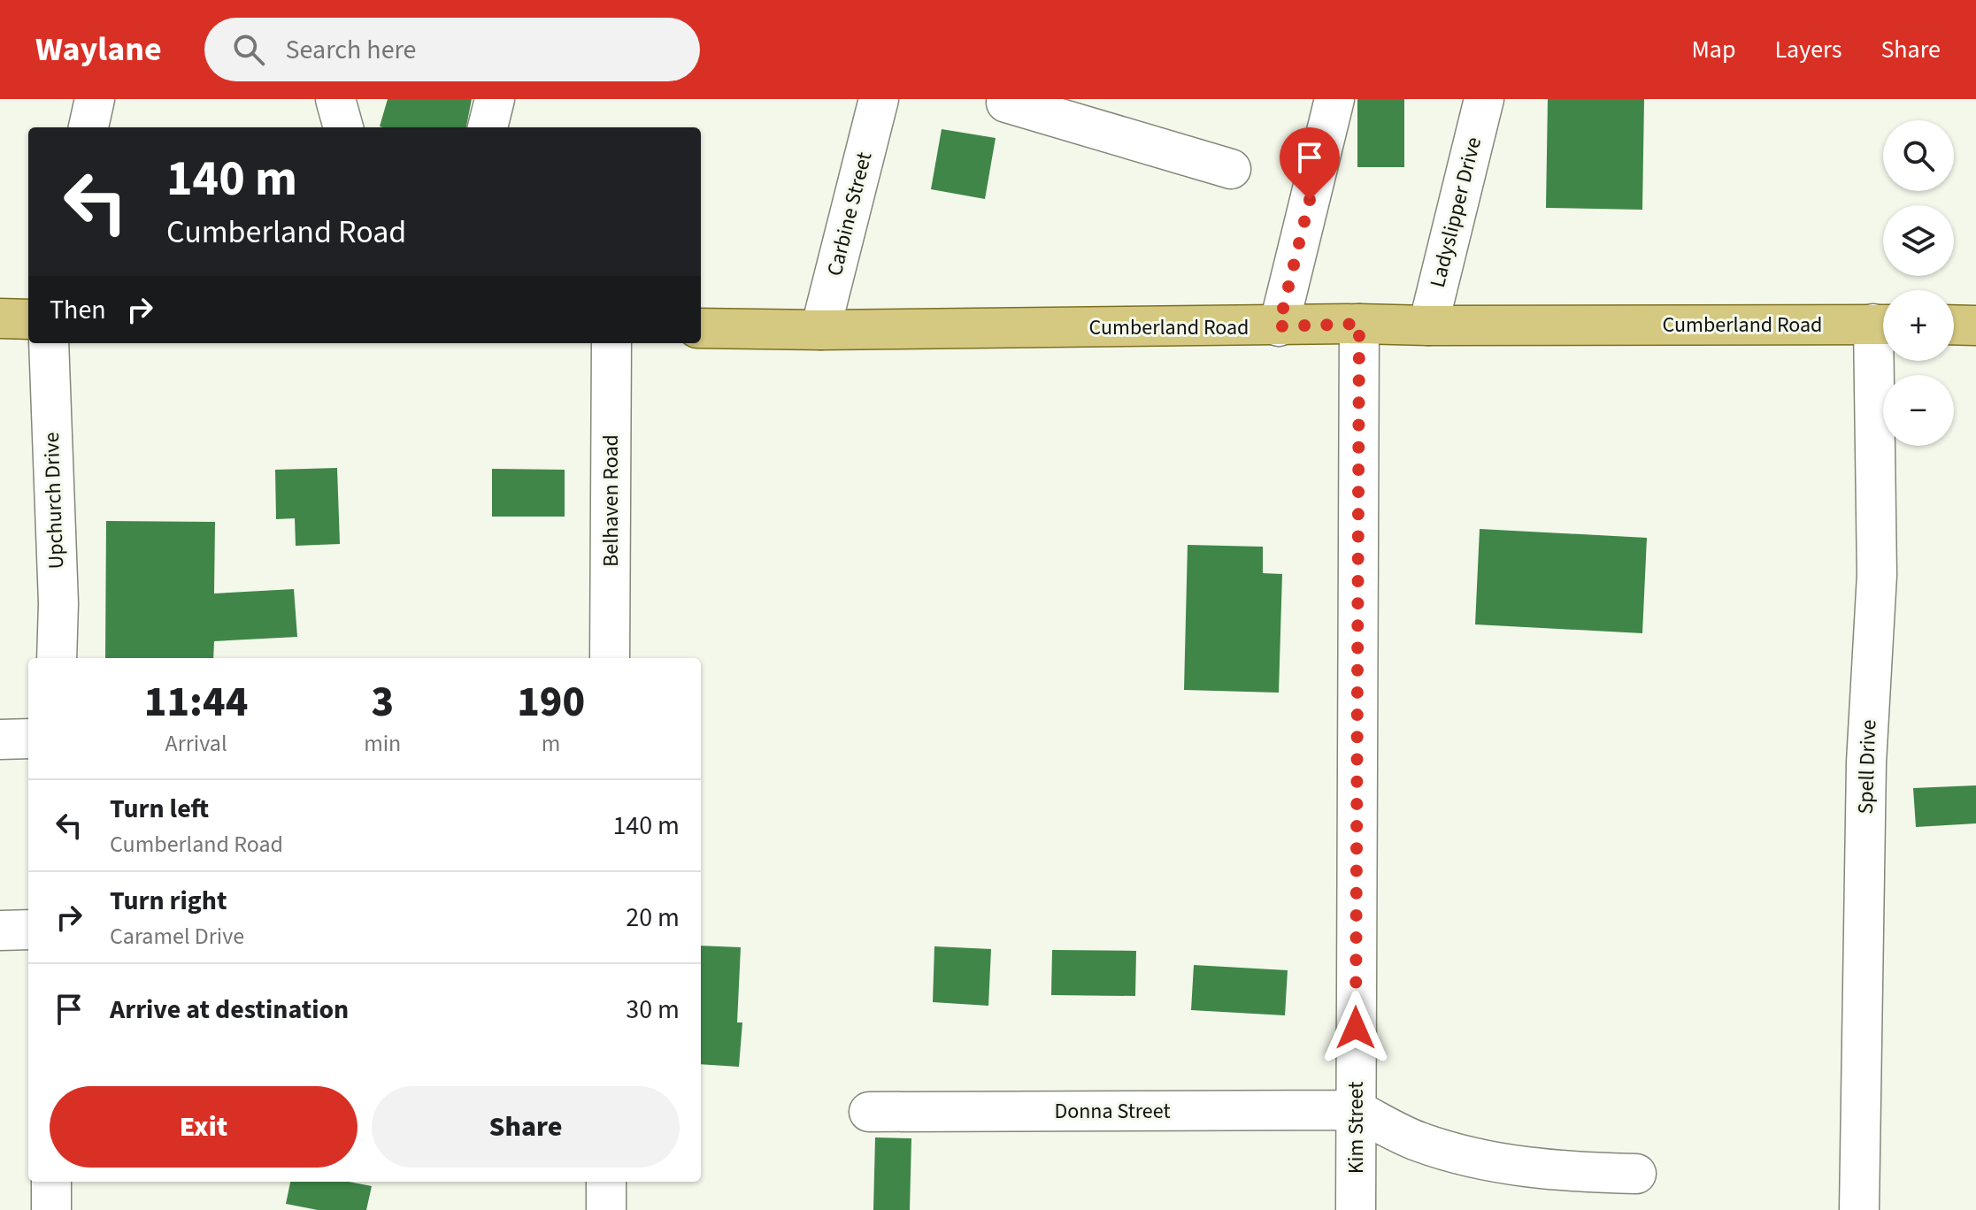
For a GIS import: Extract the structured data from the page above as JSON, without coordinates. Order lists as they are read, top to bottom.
{
  "streets": {
    "main road": ["Cumberland Road"],
    "street": [
      "Ladyslipper Drive",
      "Carbine Street",
      "Upchurch Drive",
      "Belhaven Road",
      "Spell Drive",
      "Donna Street",
      "Kim Street"
    ]
  },
  "crossings": [
    ["Ladyslipper Drive", "Cumberland Road"],
    ["Carbine Street", "Cumberland Road"],
    ["Cumberland Road", "Kim Street"],
    ["Donna Street", "Kim Street"]
  ],
  "page": {
    "header": "Waylane",
    "search": "Search here",
    "nav": ["Map", "Layers", "Share"],
    "map_buttons": ["+", "−"],
    "turn": ["140 m", "Cumberland Road"],
    "then": "Then",
    "eta": [
      "11:44",
      "Arrival",
      "3",
      "min",
      "190",
      "m"
    ],
    "list": [
      {
        "name": "Turn left",
        "note": "Cumberland Road",
        "value": "140 m"
      },
      {
        "name": "Turn right",
        "note": "Caramel Drive",
        "value": "20 m"
      },
      {
        "name": "Arrive at destination",
        "value": "30 m"
      }
    ],
    "buttons": ["Exit", "Share"]
  }
}
